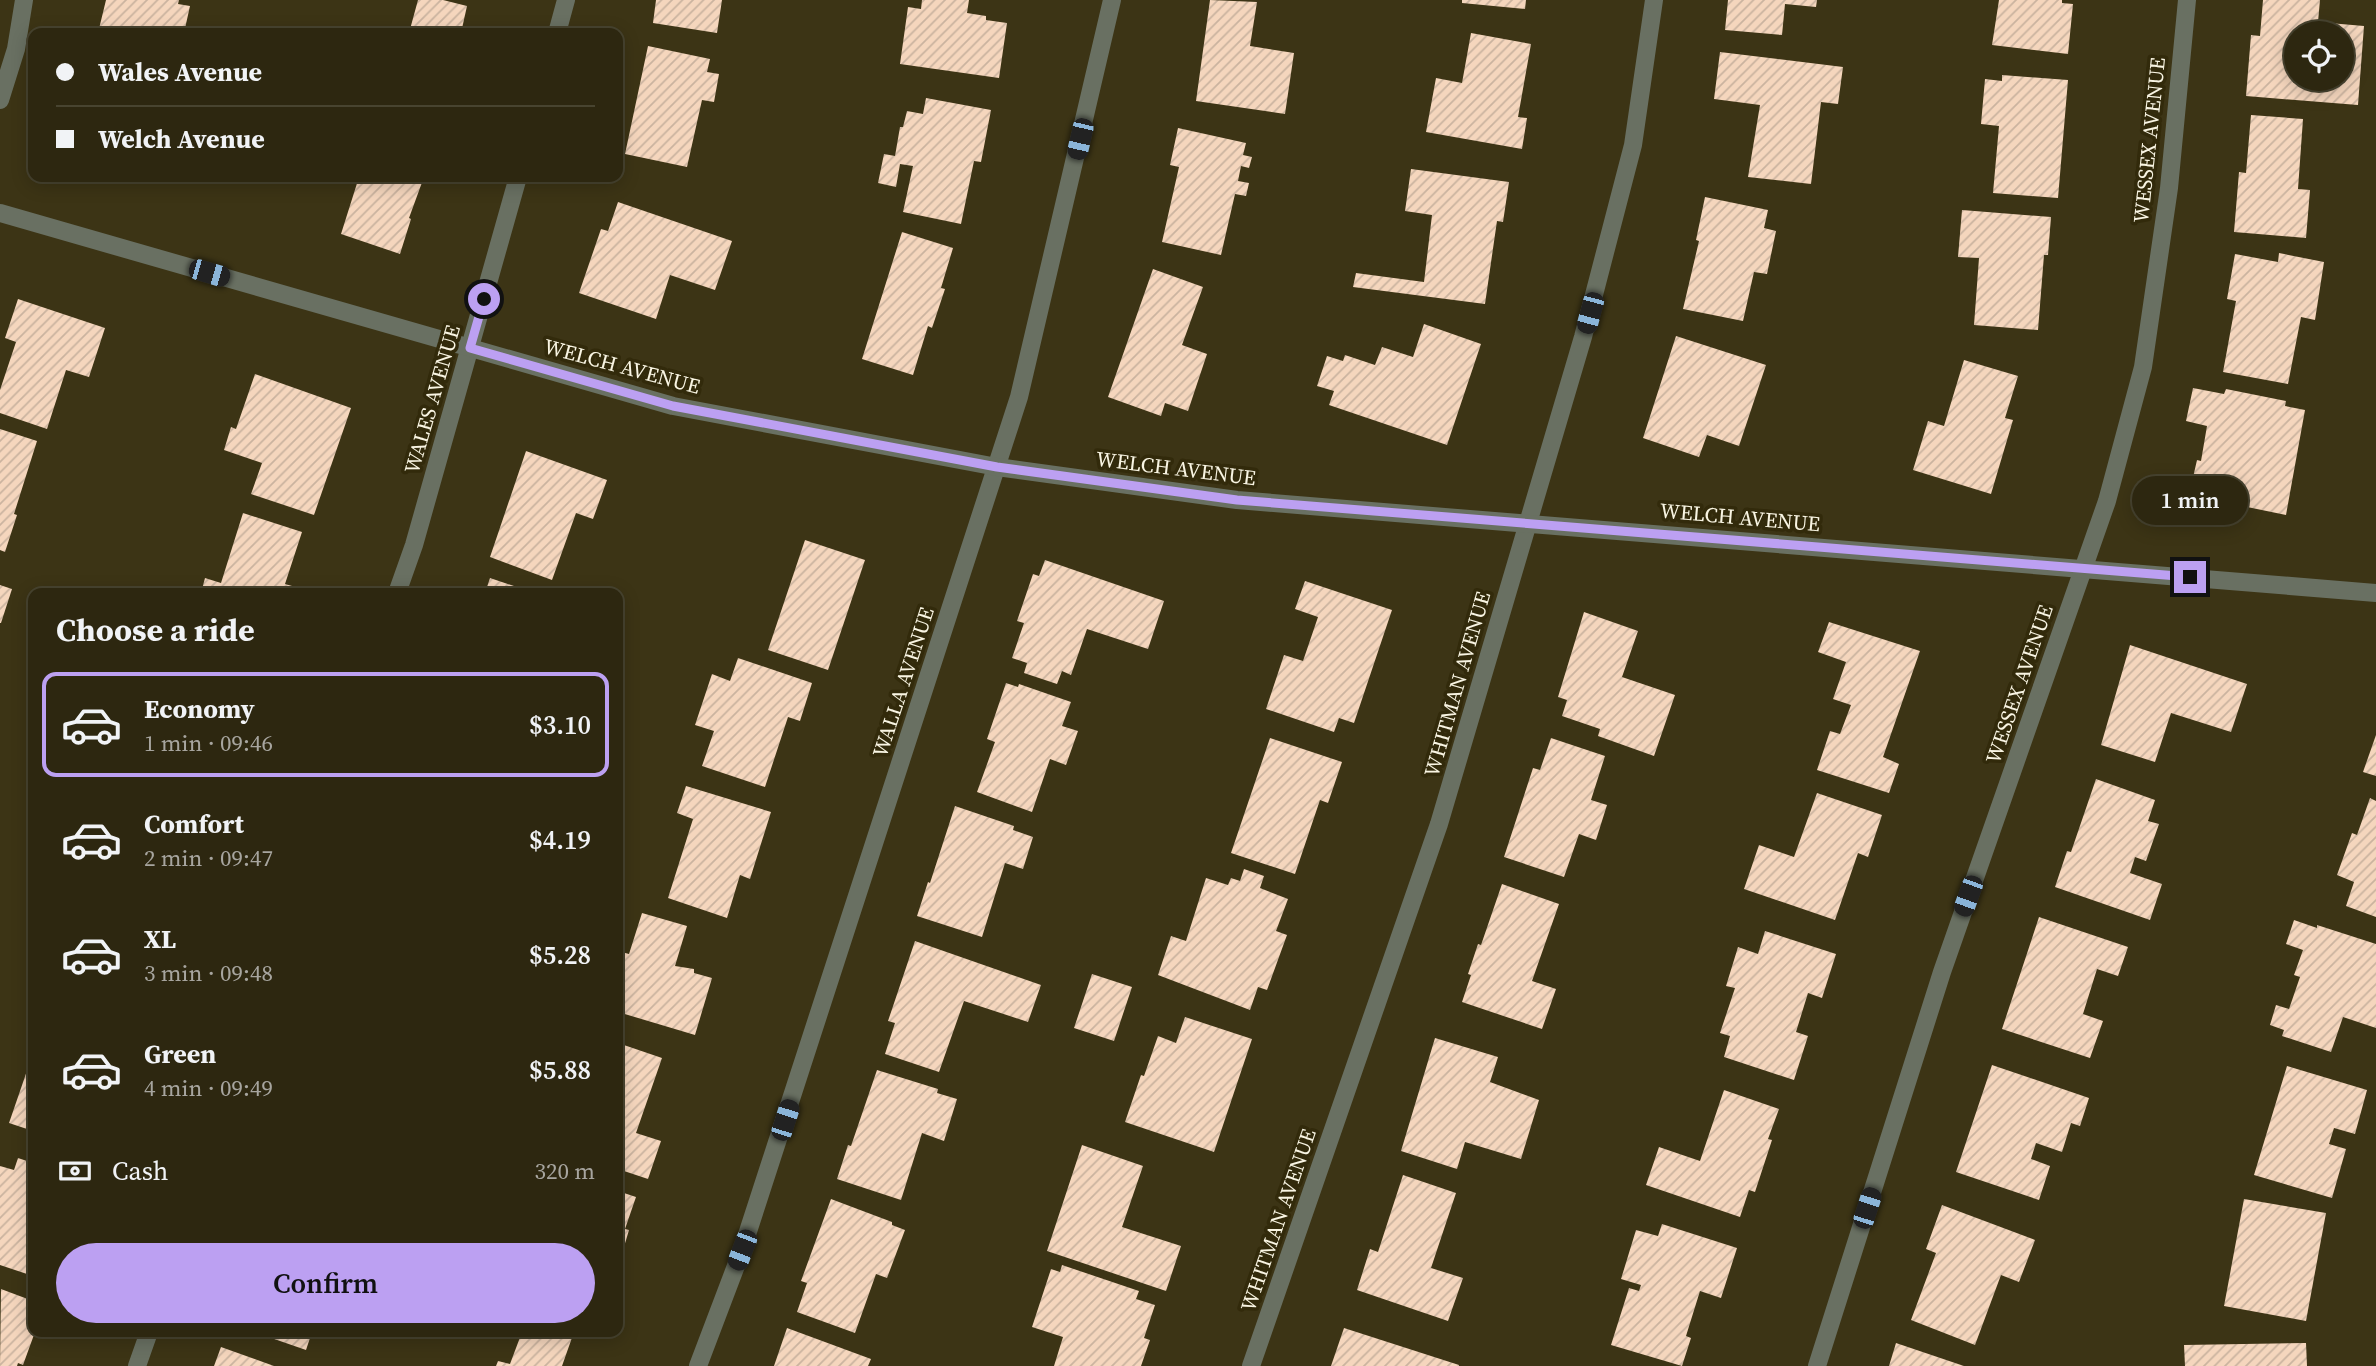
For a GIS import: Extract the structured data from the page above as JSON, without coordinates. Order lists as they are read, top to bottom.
{
  "streets": {
    "street": [
      "WESSEX AVENUE",
      "WELCH AVENUE",
      "WALES AVENUE",
      "WALLA AVENUE",
      "WHITMAN AVENUE"
    ]
  },
  "crossings": [
    ["WESSEX AVENUE", "WELCH AVENUE"],
    ["WELCH AVENUE", "WALES AVENUE"],
    ["WELCH AVENUE", "WALLA AVENUE"],
    ["WELCH AVENUE", "WHITMAN AVENUE"]
  ],
  "page": {
    "banner": ["Wales Avenue", "Welch Avenue"],
    "bubble": "1 min",
    "heading": "Choose a ride",
    "list": [
      {
        "name": "Economy",
        "note": "1 min · 09:46",
        "value": "$3.10"
      },
      {
        "name": "Comfort",
        "note": "2 min · 09:47",
        "value": "$4.19"
      },
      {
        "name": "XL",
        "note": "3 min · 09:48",
        "value": "$5.28"
      },
      {
        "name": "Green",
        "note": "4 min · 09:49",
        "value": "$5.88"
      }
    ],
    "pay": ["Cash", "320 m"],
    "buttons": "Confirm"
  }
}
